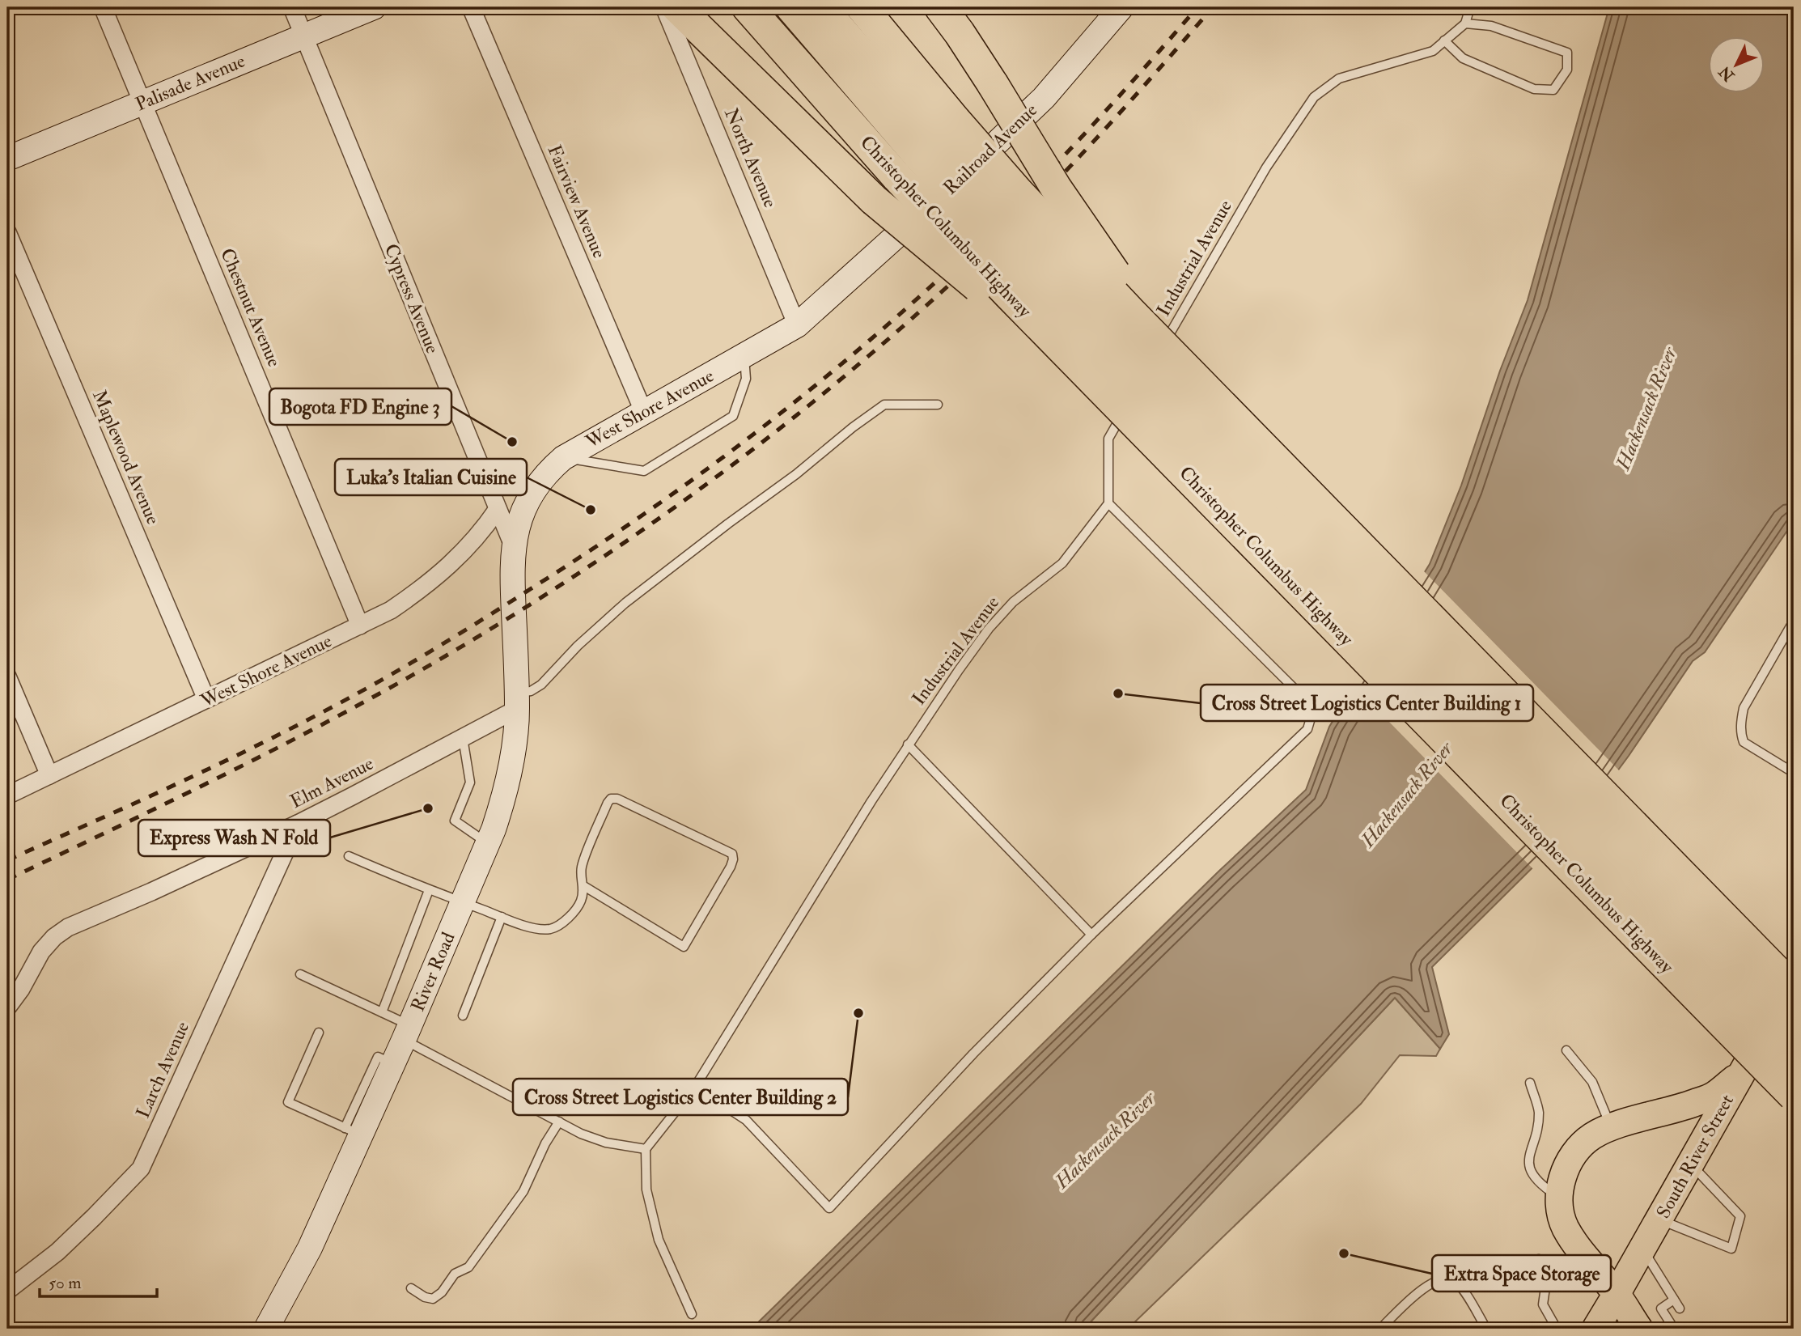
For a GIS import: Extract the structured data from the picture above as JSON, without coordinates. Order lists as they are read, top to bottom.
{
  "streets": {
    "highway": ["Christopher Columbus Highway"],
    "main road": [
      "Palisade Avenue",
      "Railroad Avenue",
      "Cypress Avenue",
      "West Shore Avenue",
      "River Road",
      "South River Street"
    ],
    "street": [
      "North Avenue",
      "Fairview Avenue",
      "Chestnut Avenue",
      "Maplewood Avenue",
      "Elm Avenue",
      "Larch Avenue"
    ],
    "lane": ["Industrial Avenue"]
  },
  "crossings": [
    ["Palisade Avenue", "Cypress Avenue"],
    ["Palisade Avenue", "Chestnut Avenue"],
    ["Railroad Avenue", "North Avenue"],
    ["Railroad Avenue", "West Shore Avenue"],
    ["North Avenue", "West Shore Avenue"],
    ["Fairview Avenue", "West Shore Avenue"],
    ["Cypress Avenue", "West Shore Avenue"],
    ["Cypress Avenue", "River Road"],
    ["Chestnut Avenue", "West Shore Avenue"],
    ["West Shore Avenue", "Maplewood Avenue"],
    ["Elm Avenue", "River Road"],
    ["Elm Avenue", "Larch Avenue"]
  ],
  "water": ["Hackensack River"],
  "places": [
    "Bogota FD Engine 3",
    "Luka's Italian Cuisine",
    "Cross Street Logistics Center Building 1",
    "Express Wash N Fold",
    "Cross Street Logistics Center Building 2",
    "Extra Space Storage"
  ],
  "scale_bar": "50 m",
  "north": "bottom left"
}
